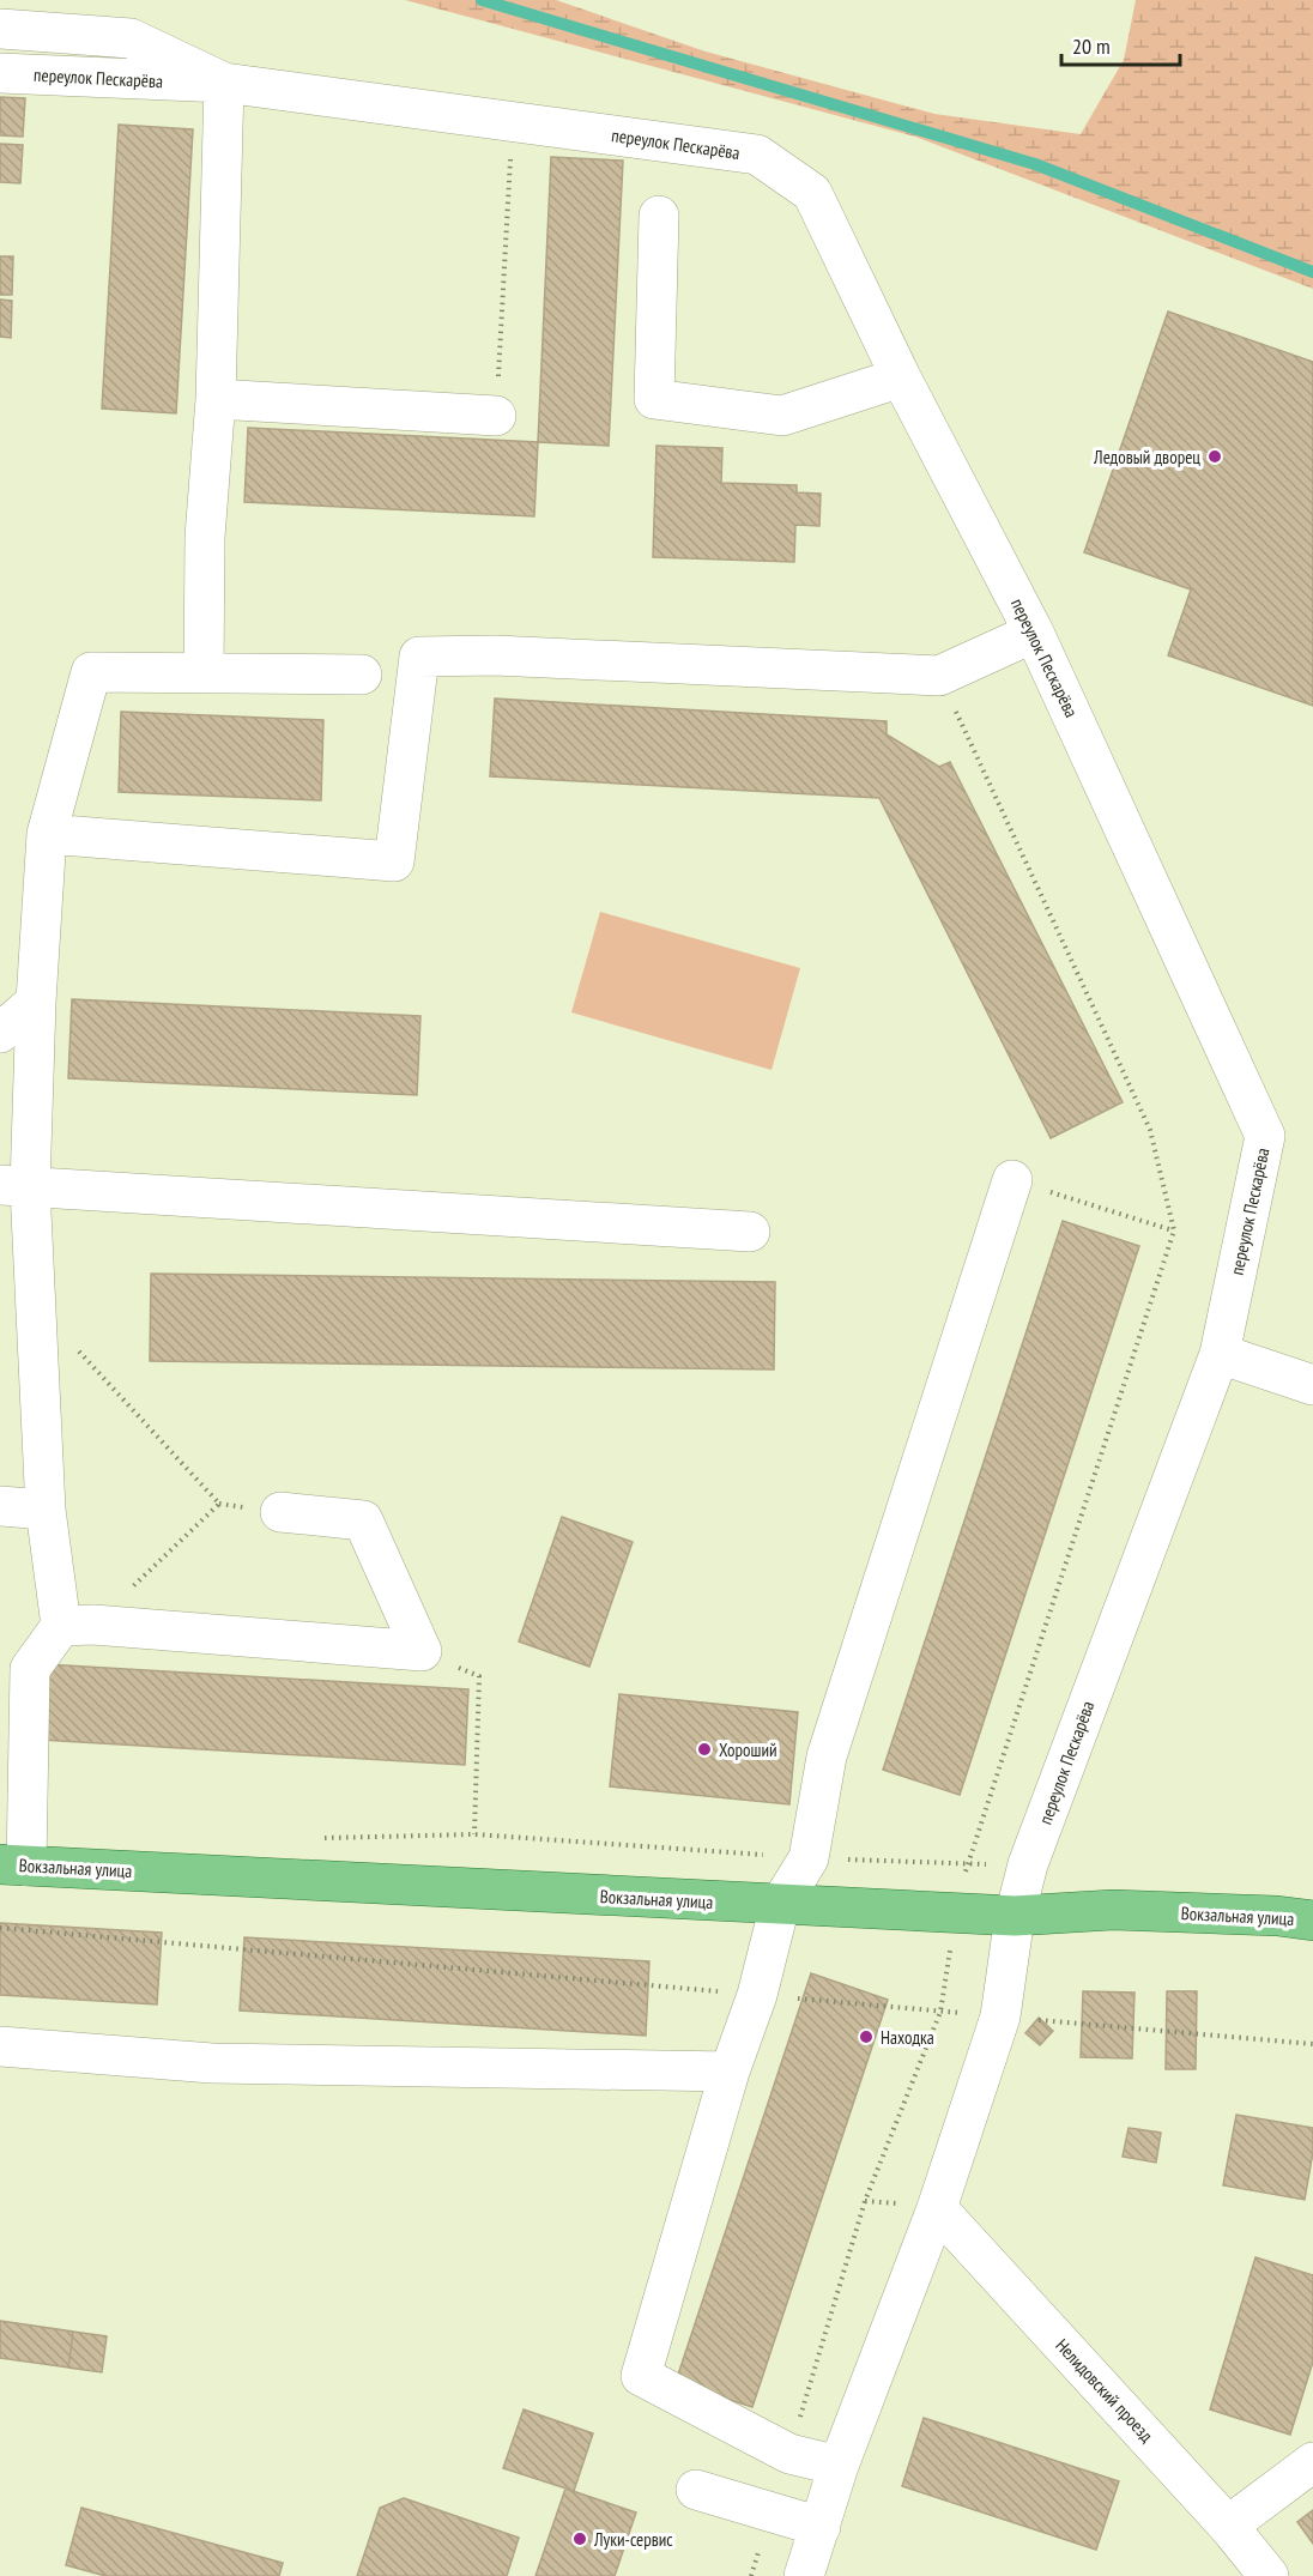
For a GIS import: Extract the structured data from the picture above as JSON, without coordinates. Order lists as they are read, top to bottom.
{
  "streets": {
    "main road": ["Вокзальная улица"],
    "street": ["переулок Пескарёва", "Нелидовский проезд"]
  },
  "crossings": [
    ["переулок Пескарёва", "Вокзальная улица"]
  ],
  "places": [
    "Ледовый дворец",
    "Хороший",
    "Находка",
    "Луки-сервис"
  ],
  "scale_bar": "20 m"
}
